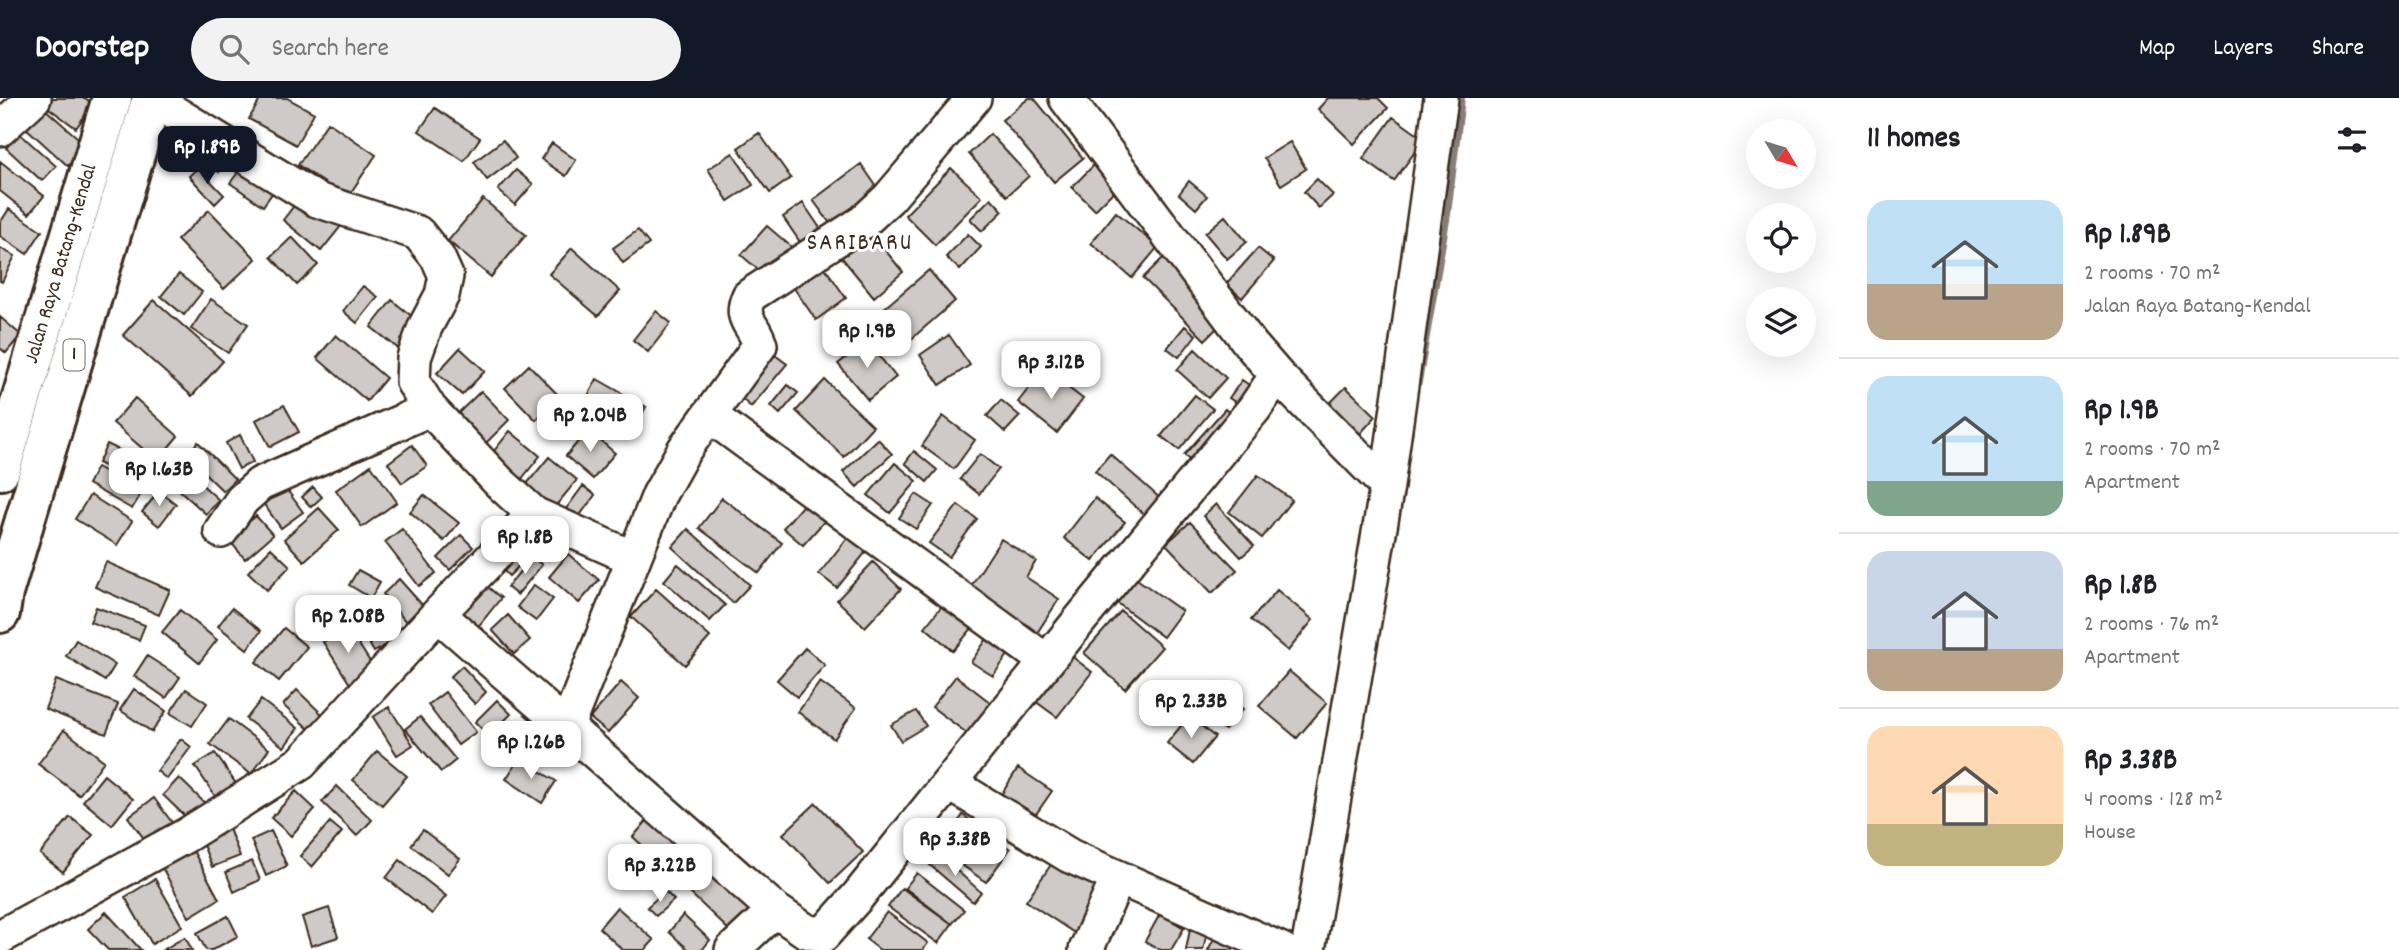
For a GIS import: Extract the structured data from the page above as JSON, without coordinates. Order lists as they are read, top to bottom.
{
  "streets": {
    "highway": ["Jalan Raya Batang-Kendal", "1"]
  },
  "districts": ["SARIBARU"],
  "north": "bottom right",
  "page": {
    "header": "Doorstep",
    "search": "Search here",
    "nav": ["Map", "Layers", "Share"],
    "heading": "11 homes",
    "price": [
      "Rp 1.89B",
      "Rp 1.9B",
      "Rp 3.12B",
      "Rp 2.04B",
      "Rp 1.63B",
      "Rp 1.8B",
      "Rp 2.08B",
      "Rp 2.33B",
      "Rp 1.26B",
      "Rp 3.38B",
      "Rp 3.22B"
    ],
    "list": [
      {
        "name": "Rp 1.89B",
        "note": "2 rooms · 70 m² · Jalan Raya Batang-Kendal"
      },
      {
        "name": "Rp 1.9B",
        "note": "2 rooms · 70 m² · Apartment"
      },
      {
        "name": "Rp 1.8B",
        "note": "2 rooms · 76 m² · Apartment"
      },
      {
        "name": "Rp 3.38B",
        "note": "4 rooms · 128 m² · House"
      }
    ]
  }
}
